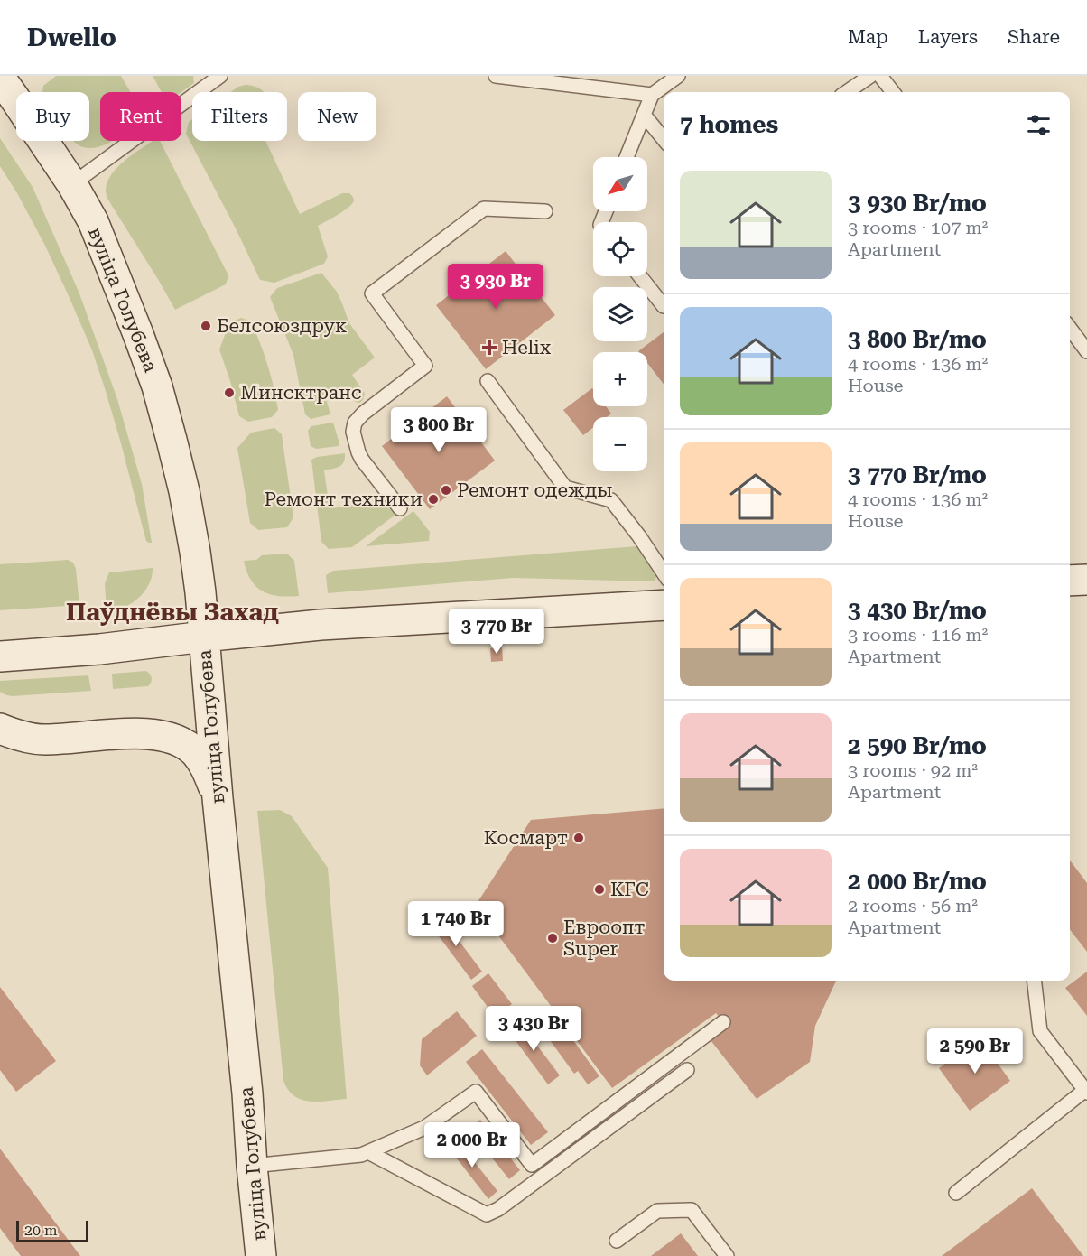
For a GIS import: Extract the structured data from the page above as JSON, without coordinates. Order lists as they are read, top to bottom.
{
  "streets": {
    "main road": ["вуліца Голубева"]
  },
  "districts": ["Паўднёвы Захад"],
  "places": {
    "other": [
      "Белсоюздрук",
      "Минсктранс",
      "Ремонт одежды",
      "Ремонт техники",
      "Космарт",
      "KFC",
      "Евроопт Super"
    ],
    "health": ["Helix"]
  },
  "scale_bar": "20 m",
  "north": "bottom left",
  "page": {
    "header": "Dwello",
    "nav": ["Map", "Layers", "Share"],
    "chip": [
      "Buy",
      "Rent",
      "Filters",
      "New"
    ],
    "heading": "7 homes",
    "map_buttons": ["+", "−"],
    "list": [
      {
        "name": "3 930 Br/mo",
        "note": "3 rooms · 107 m² · Apartment"
      },
      {
        "name": "3 800 Br/mo",
        "note": "4 rooms · 136 m² · House"
      },
      {
        "name": "3 770 Br/mo",
        "note": "4 rooms · 136 m² · House"
      },
      {
        "name": "3 430 Br/mo",
        "note": "3 rooms · 116 m² · Apartment"
      },
      {
        "name": "2 590 Br/mo",
        "note": "3 rooms · 92 m² · Apartment"
      },
      {
        "name": "2 000 Br/mo",
        "note": "2 rooms · 56 m² · Apartment"
      }
    ],
    "price": [
      "3 930 Br",
      "3 800 Br",
      "3 770 Br",
      "1 740 Br",
      "3 430 Br",
      "2 590 Br",
      "2 000 Br"
    ],
    "scale": "20 m"
  }
}
